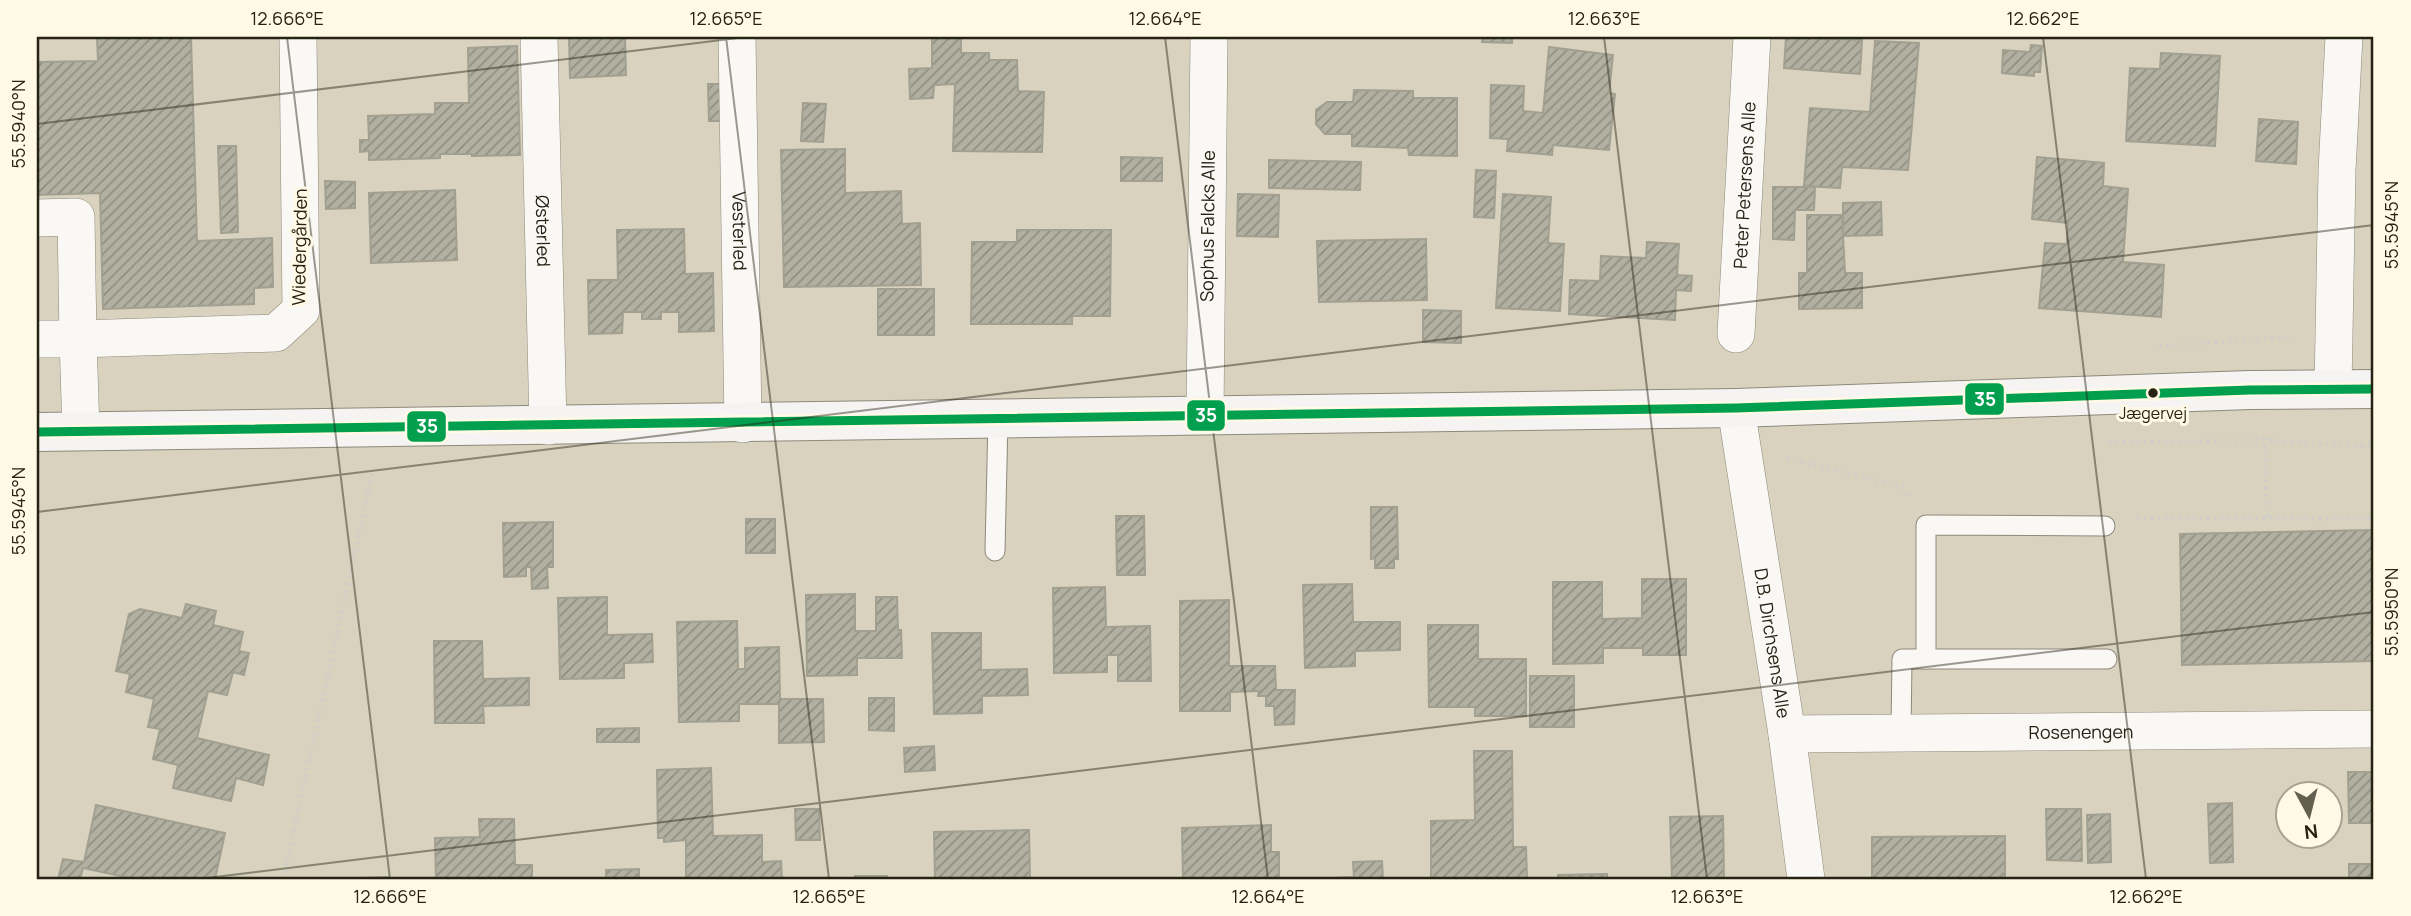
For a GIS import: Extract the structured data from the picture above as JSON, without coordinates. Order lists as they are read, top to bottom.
{
  "streets": {
    "street": [
      "Peter Petersens Alle",
      "Sophus Falcks Alle",
      "Vesterled",
      "Østerled",
      "Wiedergården",
      "D.B. Dirchsens Alle",
      "Rosenengen"
    ]
  },
  "crossings": [
    ["D.B. Dirchsens Alle", "Rosenengen"]
  ],
  "places": ["Jægervej"],
  "lines": ["transit line 35"],
  "north": "bottom",
  "coordinates": [
    "12.666°E",
    "12.665°E",
    "12.664°E",
    "12.663°E",
    "12.662°E",
    "55.5940°N",
    "55.5945°N",
    "55.5950°N"
  ]
}
